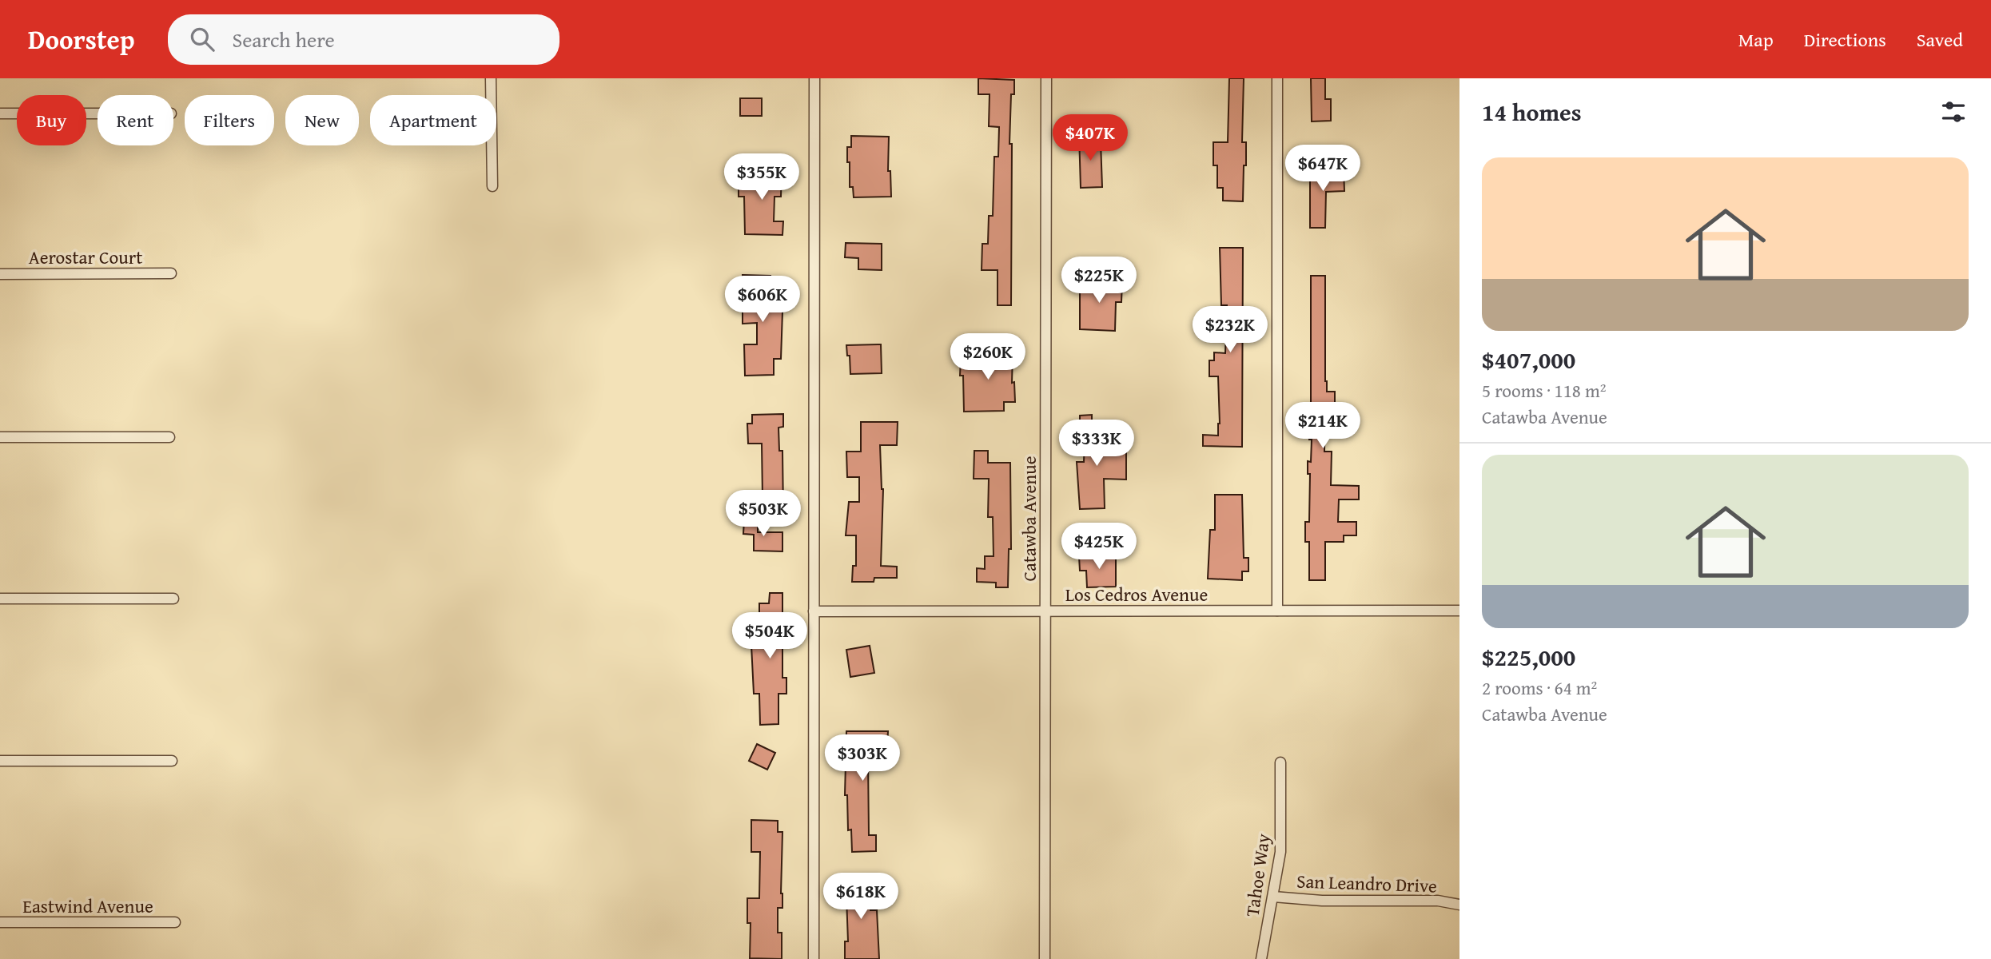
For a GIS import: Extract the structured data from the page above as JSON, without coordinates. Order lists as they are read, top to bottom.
{
  "streets": {
    "street": [
      "Aerostar Court",
      "Catawba Avenue",
      "Los Cedros Avenue",
      "Tahoe Way",
      "San Leandro Drive",
      "Eastwind Avenue"
    ]
  },
  "crossings": [
    ["Catawba Avenue", "Los Cedros Avenue"],
    ["Tahoe Way", "San Leandro Drive"]
  ],
  "page": {
    "header": "Doorstep",
    "search": "Search here",
    "nav": ["Map", "Directions", "Saved"],
    "heading": "14 homes",
    "chip": [
      "Buy",
      "Rent",
      "Filters",
      "New",
      "Apartment"
    ],
    "price": [
      "$407K",
      "$647K",
      "$355K",
      "$225K",
      "$606K",
      "$232K",
      "$260K",
      "$214K",
      "$333K",
      "$503K",
      "$425K",
      "$504K",
      "$303K",
      "$618K"
    ],
    "list": [
      {
        "name": "$407,000",
        "note": "5 rooms · 118 m² · Catawba Avenue"
      },
      {
        "name": "$225,000",
        "note": "2 rooms · 64 m² · Catawba Avenue"
      }
    ]
  }
}
